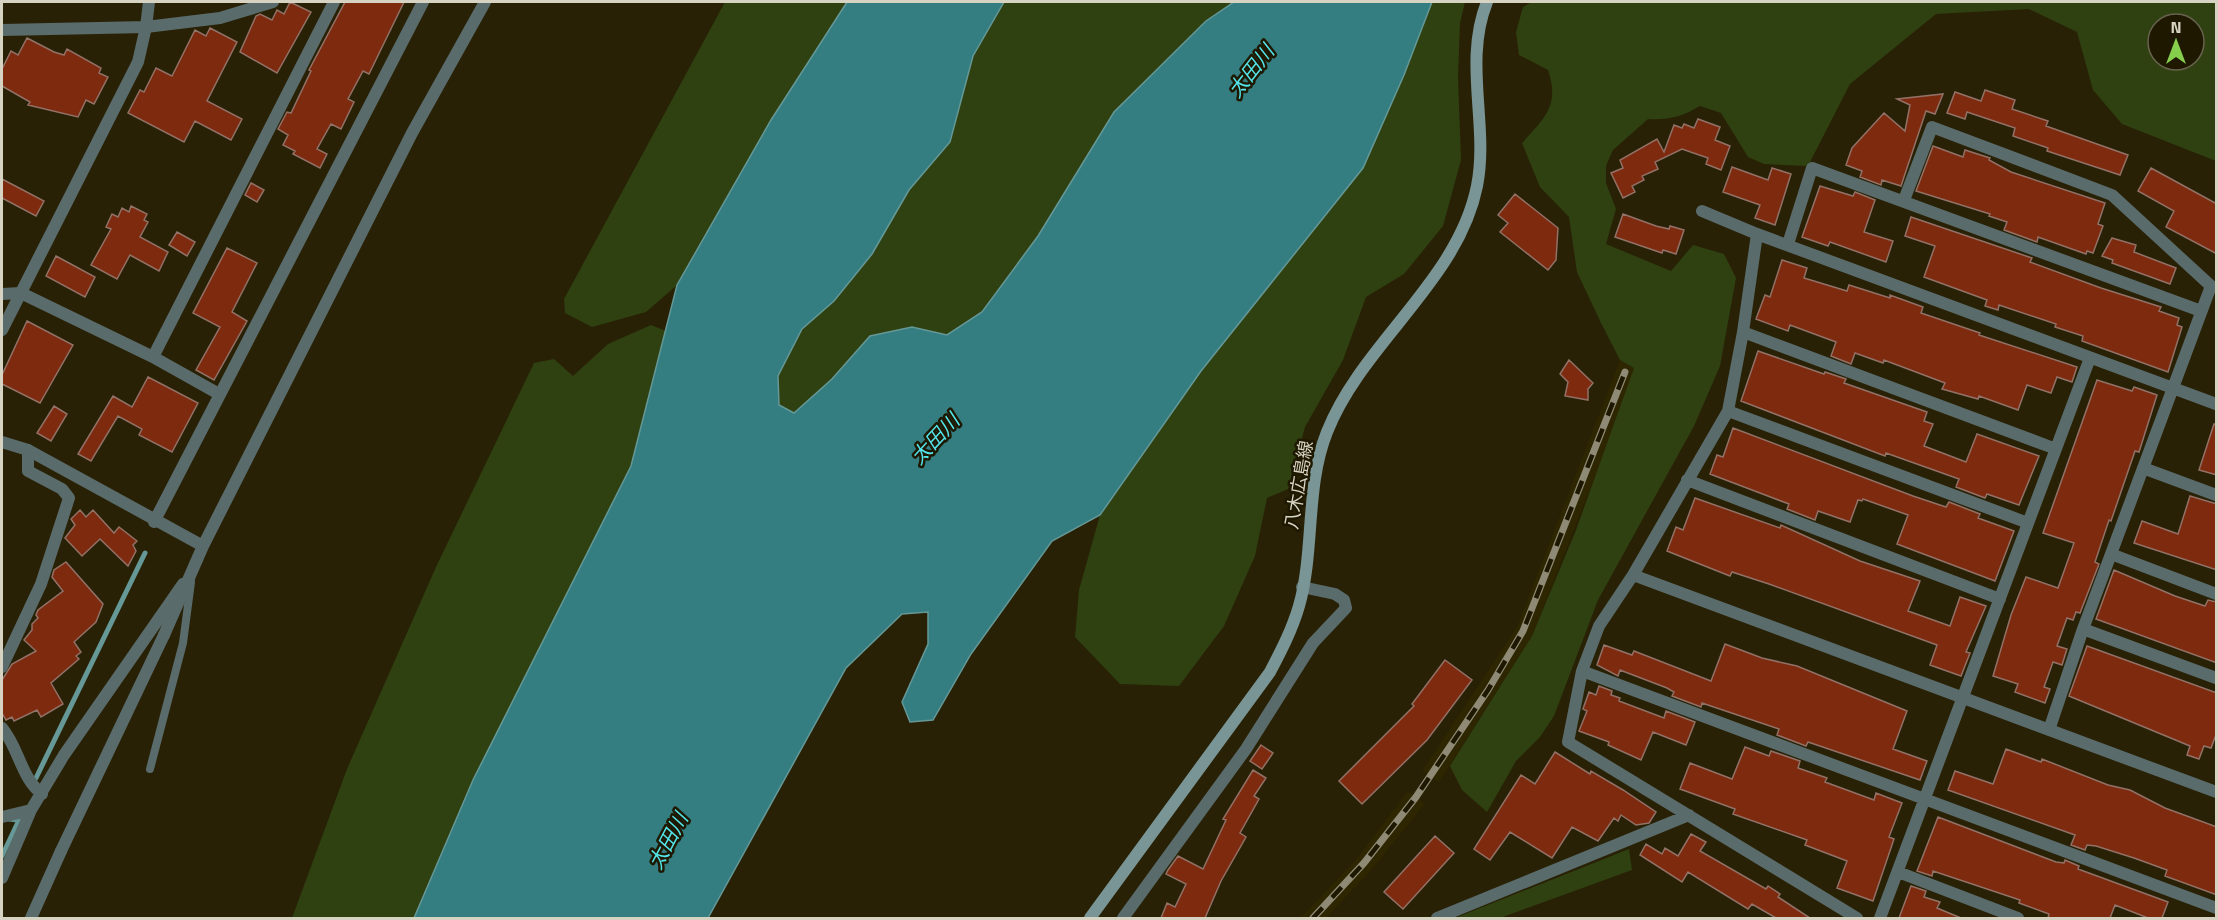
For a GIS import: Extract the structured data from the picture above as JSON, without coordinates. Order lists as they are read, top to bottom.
{
  "streets": {
    "main road": ["八木広島線"]
  },
  "water": ["太田川"],
  "north": "top"
}
